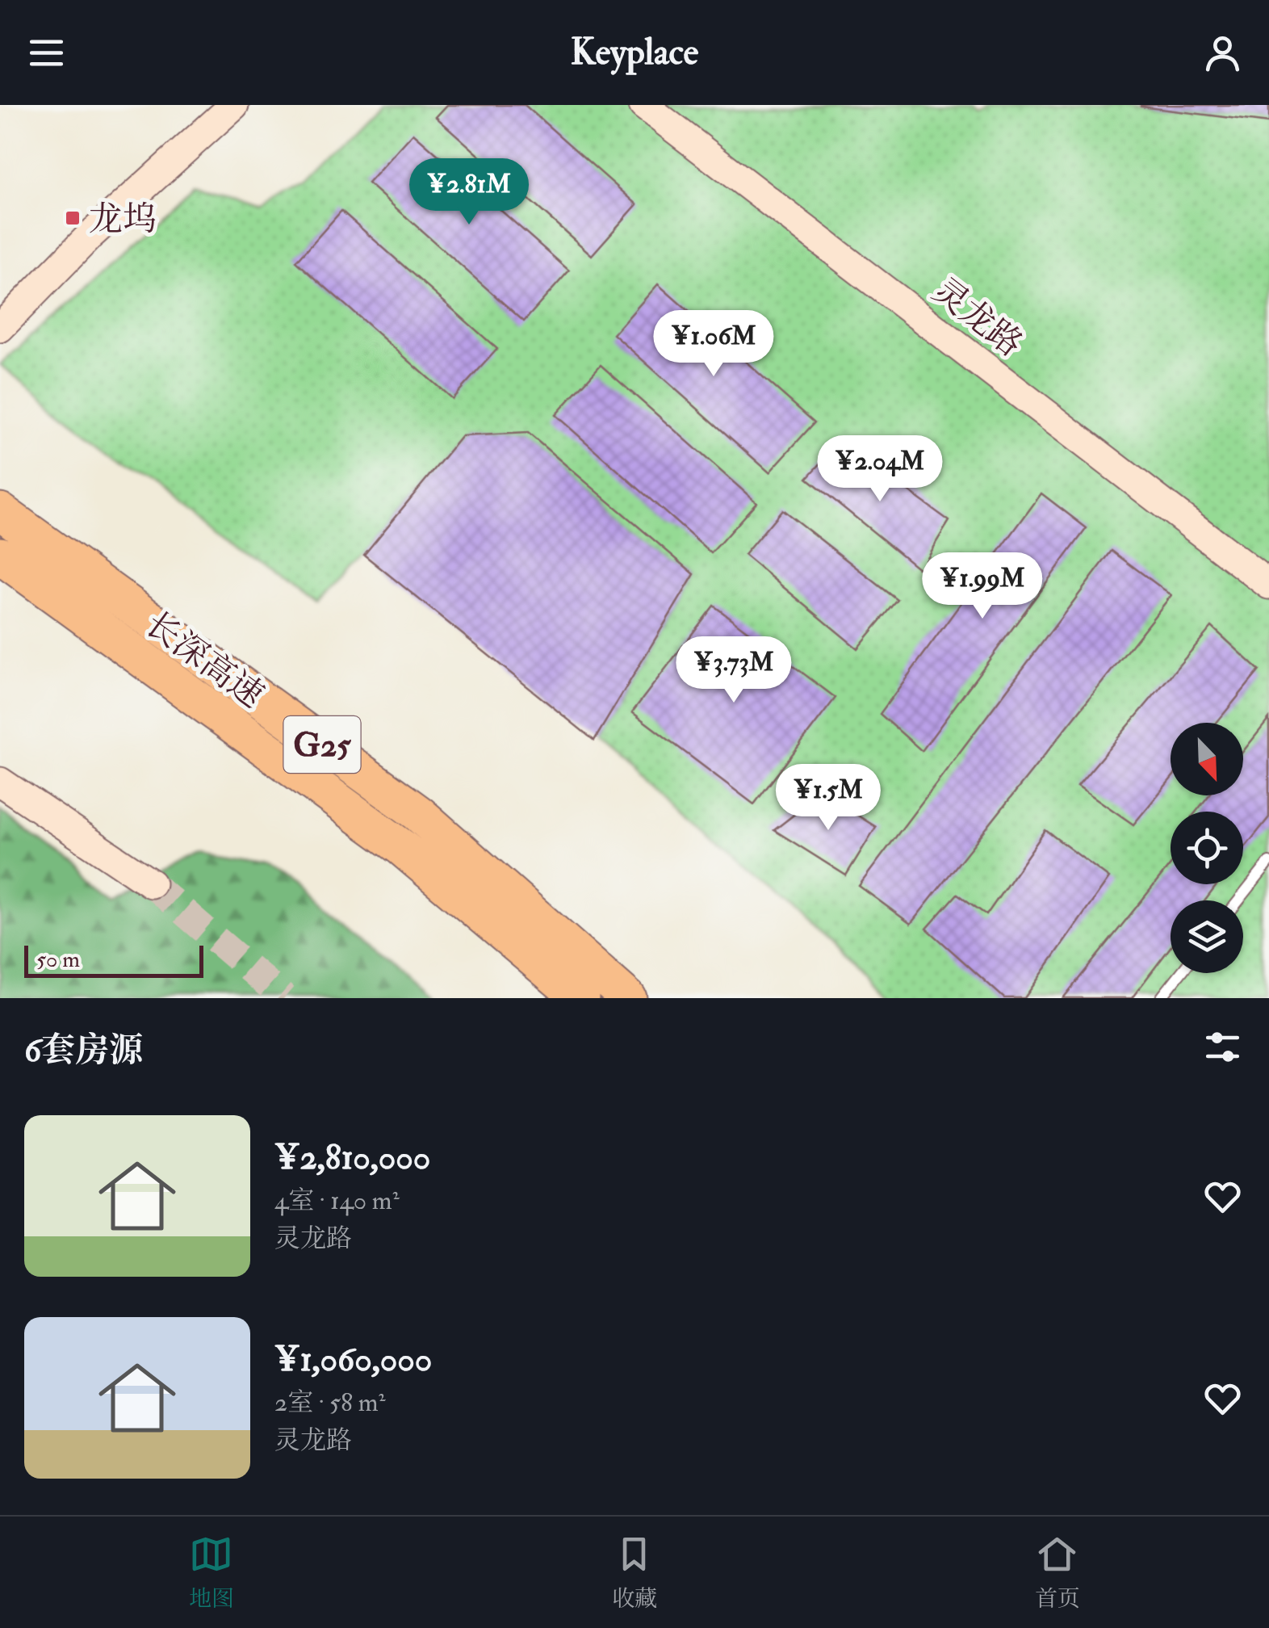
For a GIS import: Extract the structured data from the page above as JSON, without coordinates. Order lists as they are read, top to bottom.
{
  "streets": {
    "highway": ["长深高速", "G25"],
    "street": ["灵龙路"]
  },
  "places": {
    "transit": ["龙坞"]
  },
  "scale_bar": "50 m",
  "north": "bottom right",
  "page": {
    "header": "Keyplace",
    "price": [
      "¥2.81M",
      "¥1.06M",
      "¥2.04M",
      "¥1.99M",
      "¥3.73M",
      "¥1.5M"
    ],
    "scale": "50 m",
    "heading": "6套房源",
    "list": [
      {
        "name": "¥2,810,000",
        "note": "4室 · 140 m² · 灵龙路"
      },
      {
        "name": "¥1,060,000",
        "note": "2室 · 58 m² · 灵龙路"
      }
    ],
    "tabs": ["地图", "收藏", "首页"]
  }
}
